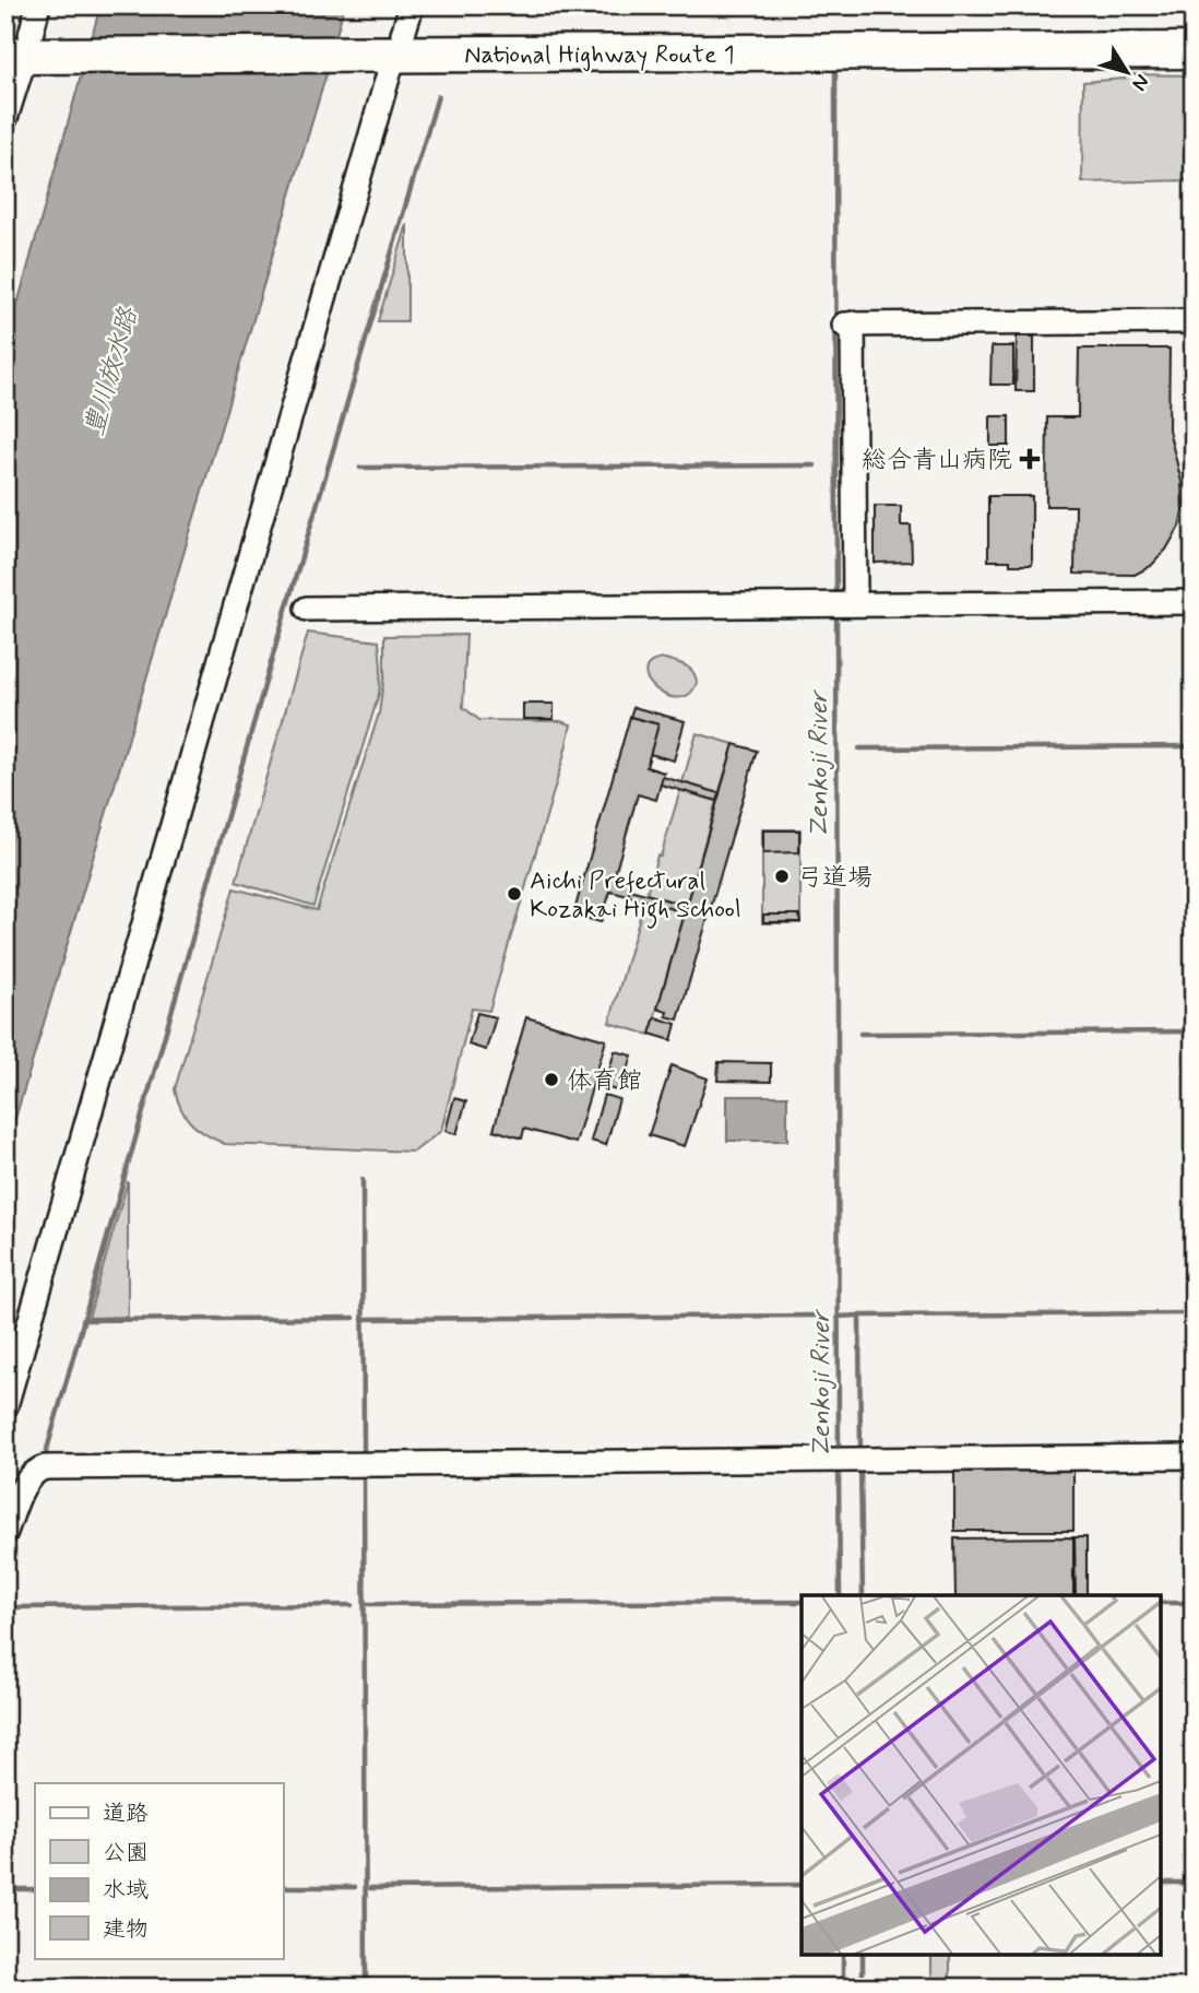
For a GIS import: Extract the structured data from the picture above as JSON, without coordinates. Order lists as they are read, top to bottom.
{
  "streets": {
    "highway": ["National Highway Route 1"]
  },
  "water": ["豊川放水路", "Zenkoji River"],
  "places": {
    "health": ["総合青山病院"],
    "other": ["弓道場", "Aichi Prefectural Kozakai High School", "体育館"]
  },
  "legend": [
    "道路",
    "公園",
    "水域",
    "建物"
  ],
  "north": "bottom right"
}
